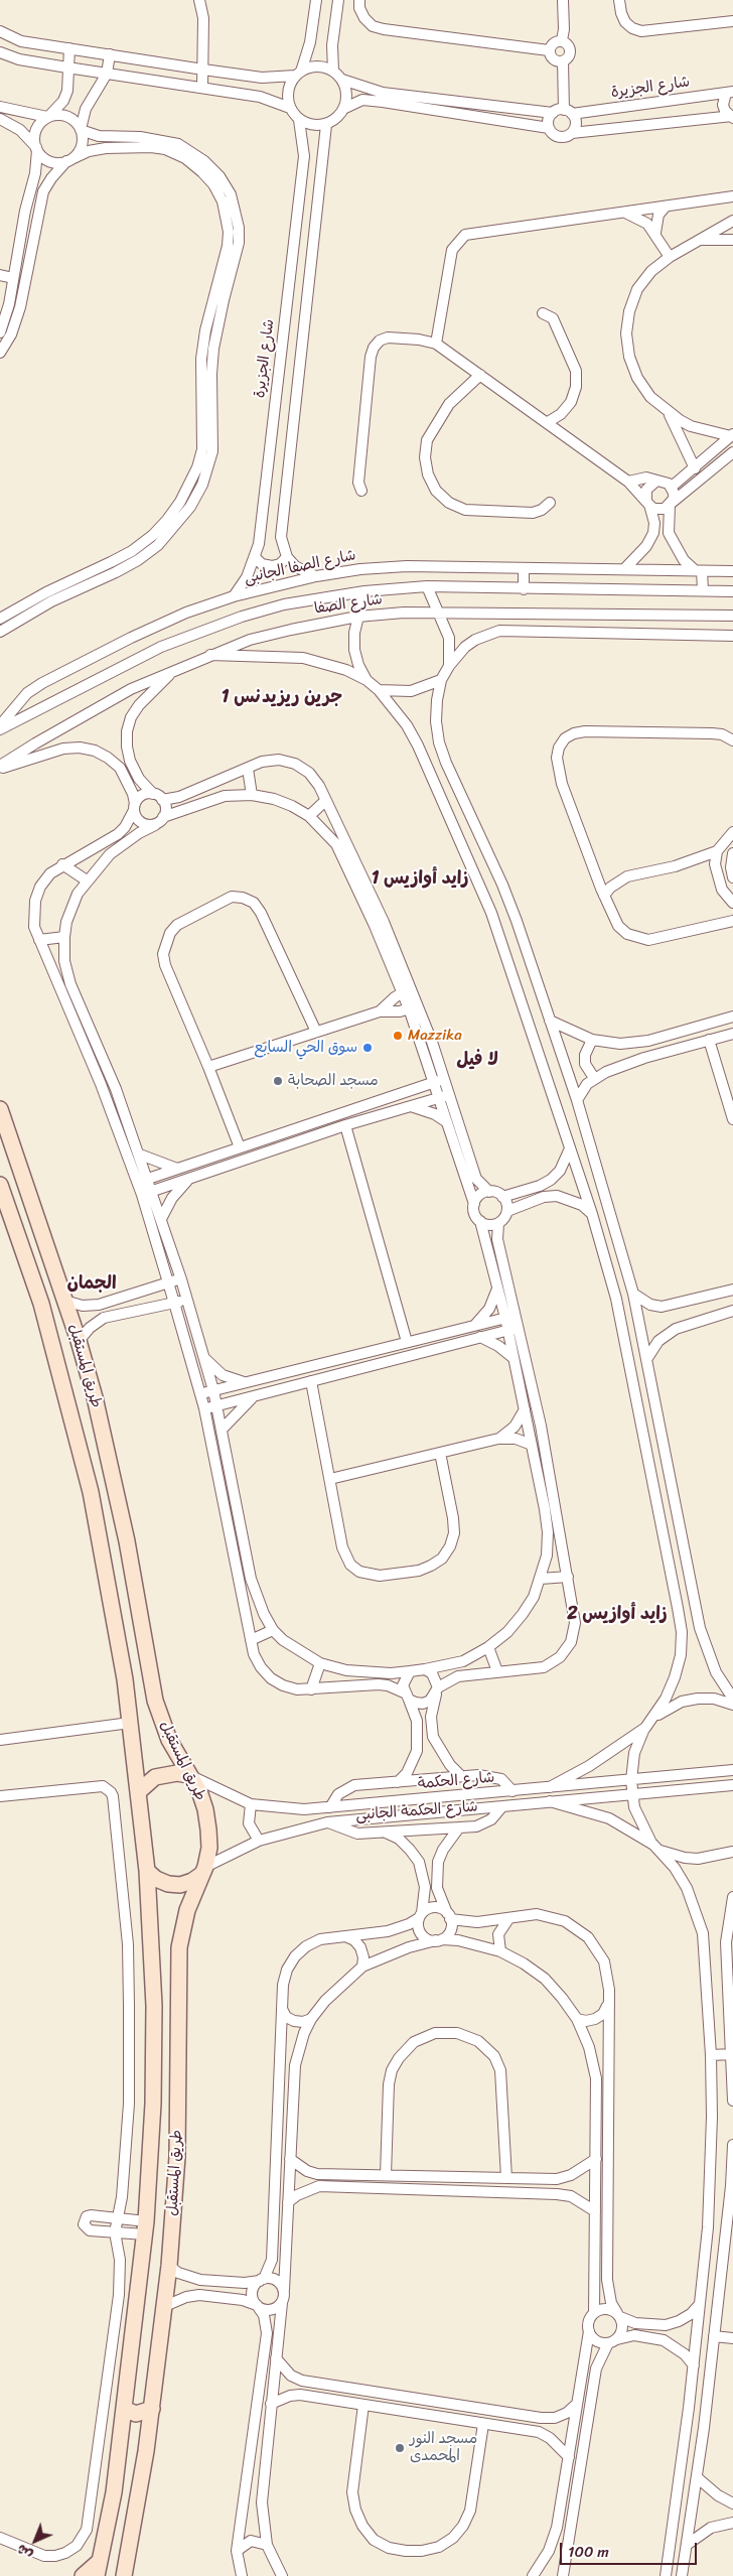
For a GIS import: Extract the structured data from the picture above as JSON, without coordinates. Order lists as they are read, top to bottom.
{
  "streets": {
    "main road": ["طريق المستقبل"],
    "street": [
      "شارع الجزيرة",
      "شارع الصفا الجانبى",
      "شارع الصفا",
      "شارع الحكمة",
      "شارع الحكمة الجانبى"
    ]
  },
  "crossings": [
    ["شارع الجزيرة", "شارع الصفا الجانبى"],
    ["طريق المستقبل", "شارع الحكمة"],
    ["شارع الحكمة", "شارع الحكمة الجانبى"]
  ],
  "districts": [
    "جرين ريزيدنس 1",
    "زايد أوازيس 1",
    "لا فيل",
    "الجمان",
    "زايد أوازيس 2"
  ],
  "places": [
    "Mazzika",
    "سوق الحي السابع",
    "مسجد الصحابة",
    "مسجد النور المحمدى"
  ],
  "scale_bar": "100 m",
  "north": "bottom left"
}
